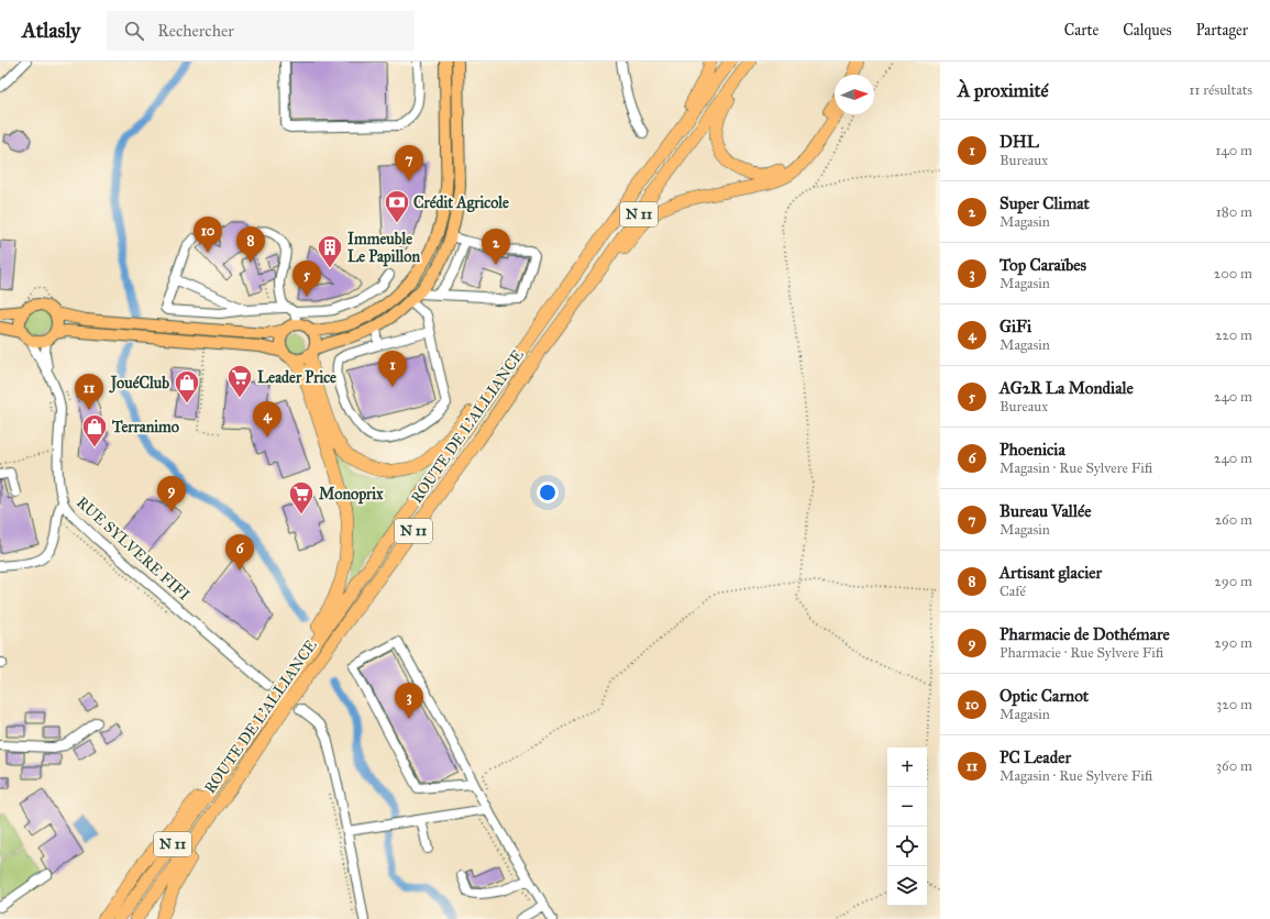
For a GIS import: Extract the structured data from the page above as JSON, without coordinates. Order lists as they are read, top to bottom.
{
  "streets": {
    "highway": ["N 11", "ROUTE DE L'ALLIANCE"],
    "street": ["RUE SYLVERE FIFI"]
  },
  "places": {
    "bank": ["Crédit Agricole"],
    "building": ["Immeuble Le Papillon"],
    "supermarket": ["Leader Price", "Monoprix"],
    "shop": ["JouéClub", "Terranimo"]
  },
  "north": "right",
  "page": {
    "header": "Atlasly",
    "search": "Rechercher",
    "nav": ["Carte", "Calques", "Partager"],
    "heading": ["À proximité", "11 résultats"],
    "list": [
      {
        "mark": "1",
        "name": "DHL",
        "note": "Bureaux",
        "value": "140 m"
      },
      {
        "mark": "2",
        "name": "Super Climat",
        "note": "Magasin",
        "value": "180 m"
      },
      {
        "mark": "3",
        "name": "Top Caraïbes",
        "note": "Magasin",
        "value": "200 m"
      },
      {
        "mark": "4",
        "name": "GiFi",
        "note": "Magasin",
        "value": "220 m"
      },
      {
        "mark": "5",
        "name": "AG2R La Mondiale",
        "note": "Bureaux",
        "value": "240 m"
      },
      {
        "mark": "6",
        "name": "Phoenicia",
        "note": "Magasin · Rue Sylvere Fifi",
        "value": "240 m"
      },
      {
        "mark": "7",
        "name": "Bureau Vallée",
        "note": "Magasin",
        "value": "260 m"
      },
      {
        "mark": "8",
        "name": "Artisant glacier",
        "note": "Café",
        "value": "290 m"
      },
      {
        "mark": "9",
        "name": "Pharmacie de Dothémare",
        "note": "Pharmacie · Rue Sylvere Fifi",
        "value": "290 m"
      },
      {
        "mark": "10",
        "name": "Optic Carnot",
        "note": "Magasin",
        "value": "320 m"
      },
      {
        "mark": "11",
        "name": "PC Leader",
        "note": "Magasin · Rue Sylvere Fifi",
        "value": "360 m"
      }
    ],
    "pins": [
      "7",
      "10",
      "8",
      "2",
      "5",
      "1",
      "11",
      "4",
      "9",
      "6",
      "3"
    ],
    "map_buttons": ["+", "−"]
  }
}
